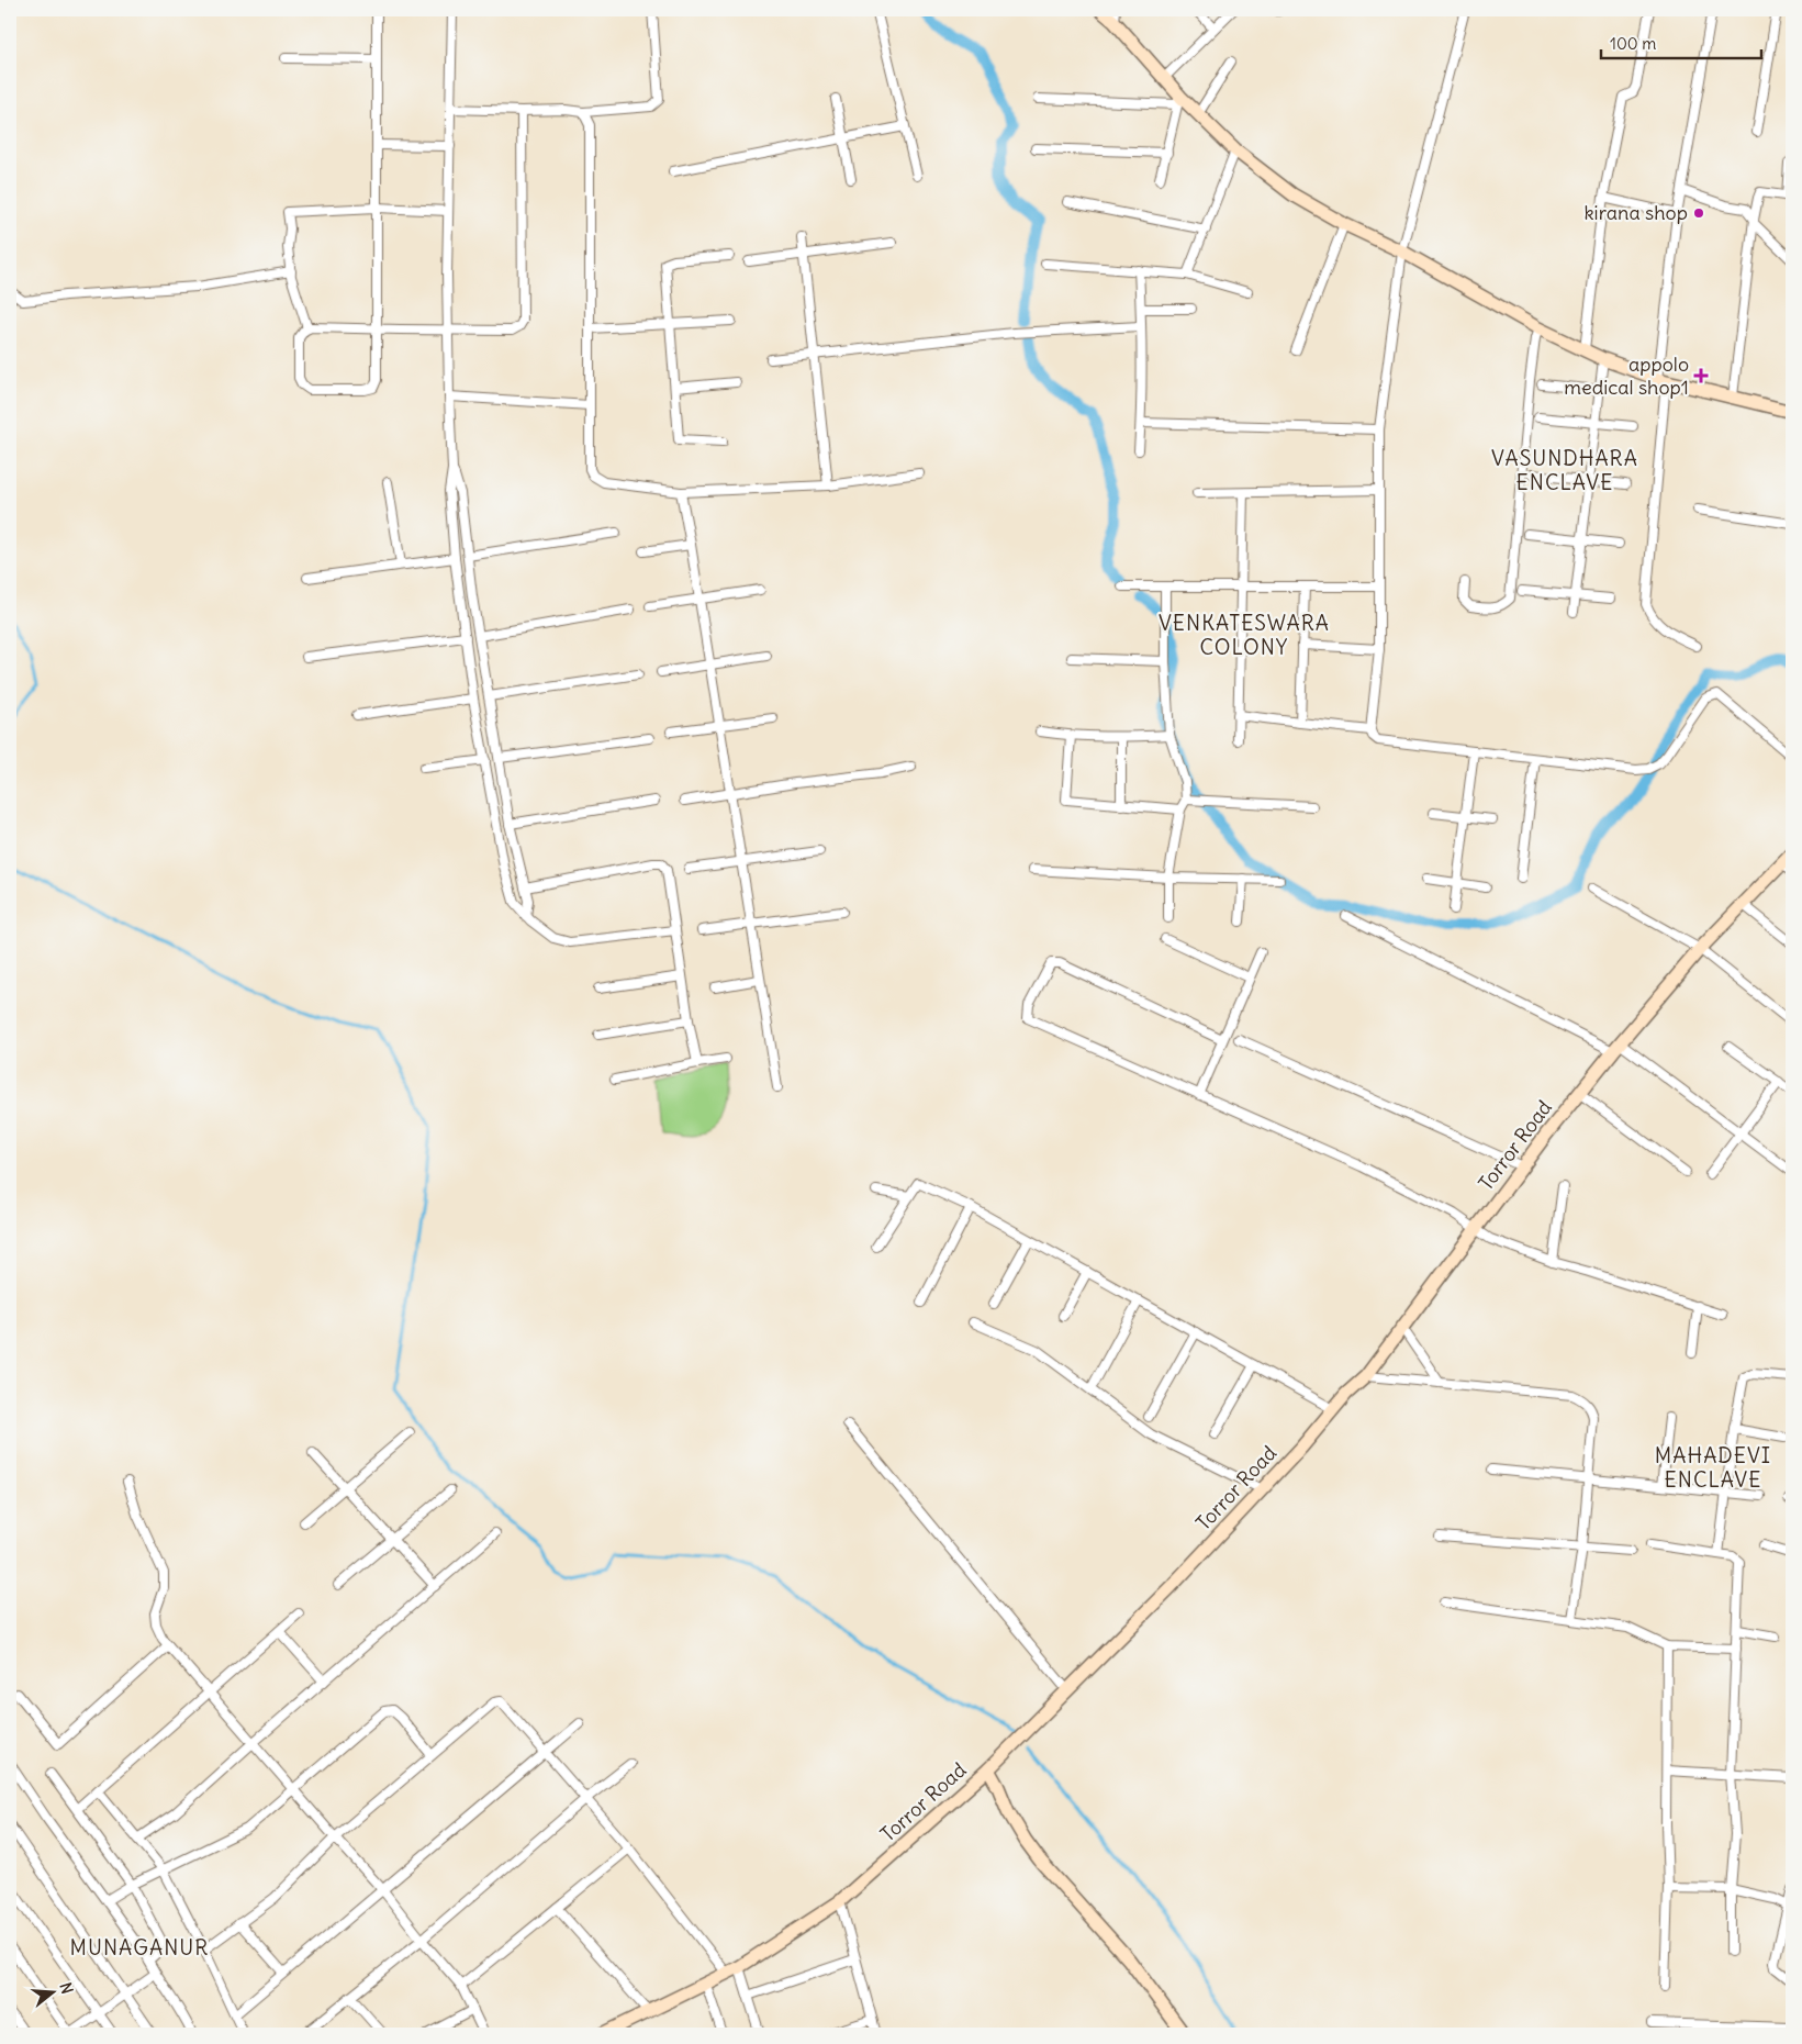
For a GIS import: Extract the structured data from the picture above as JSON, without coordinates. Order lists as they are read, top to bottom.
{
  "streets": {
    "street": ["Torror Road"]
  },
  "districts": [
    "VASUNDHARA ENCLAVE",
    "VENKATESWARA COLONY",
    "MAHADEVI ENCLAVE",
    "MUNAGANUR"
  ],
  "places": {
    "other": ["kirana shop"],
    "health": ["appolo medical shop1"]
  },
  "scale_bar": "100 m",
  "north": "right"
}
